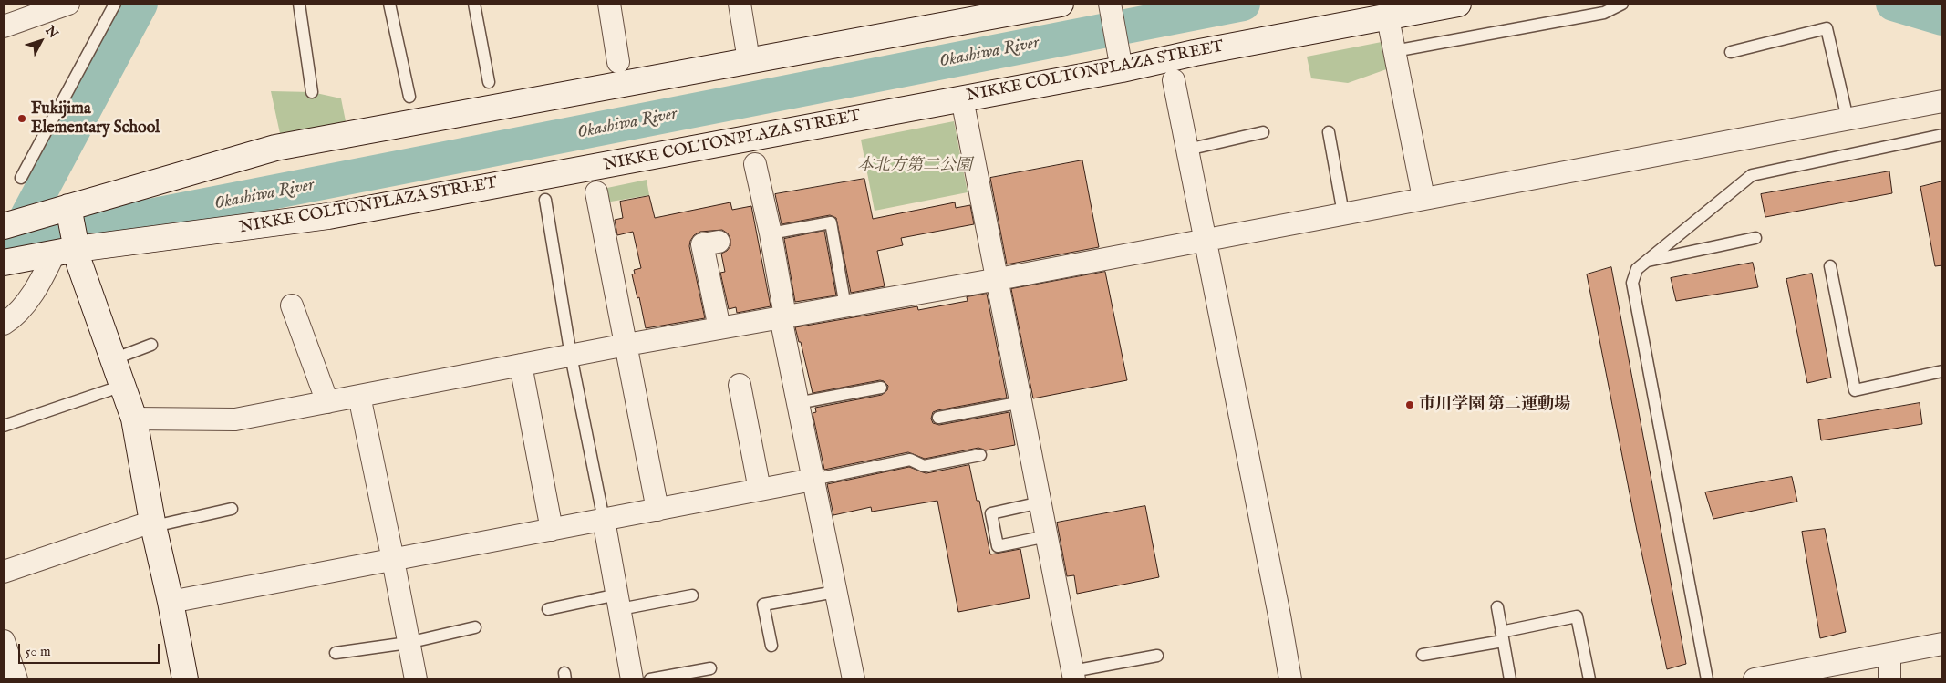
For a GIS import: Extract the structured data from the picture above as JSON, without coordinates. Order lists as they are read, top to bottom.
{
  "streets": {
    "street": ["NIKKE COLTONPLAZA STREET"]
  },
  "water": ["Okashiwa River"],
  "parks": ["本北方第二公園"],
  "places": ["Fukijima Elementary School", "市川学園 第二運動場"],
  "scale_bar": "50 m",
  "north": "top right"
}
